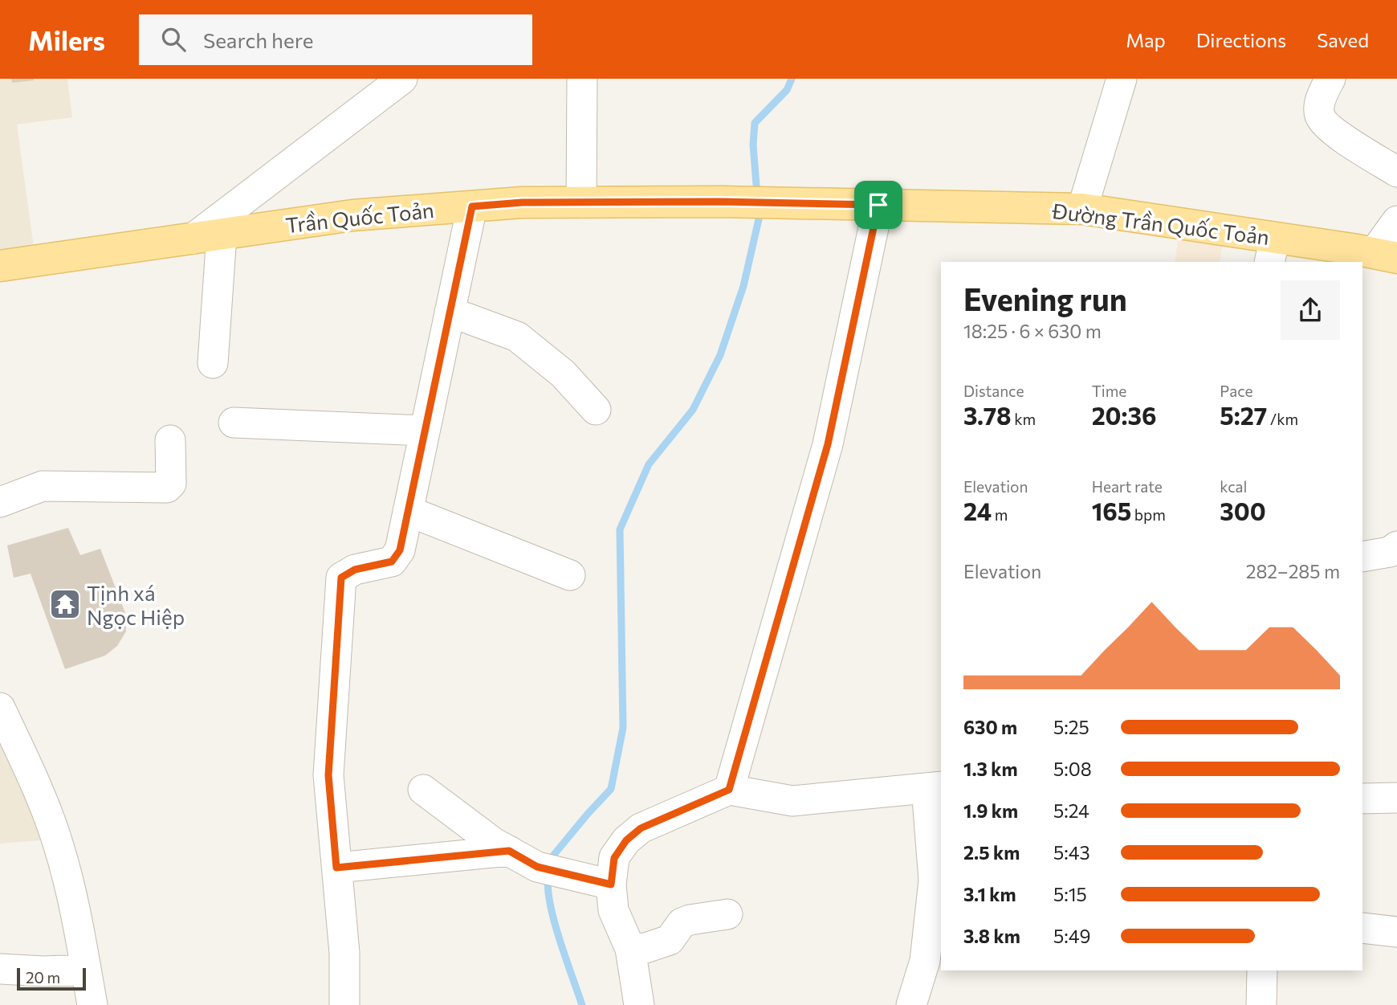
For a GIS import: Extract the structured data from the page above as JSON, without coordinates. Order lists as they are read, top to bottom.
{
  "streets": {
    "main road": ["Trần Quốc Toản", "Đường Trần Quốc Toản"]
  },
  "crossings": [
    ["Trần Quốc Toản", "Đường Trần Quốc Toản"]
  ],
  "places": {
    "temple": ["Tịnh xá Ngọc Hiệp"]
  },
  "scale_bar": "20 m",
  "page": {
    "header": "Milers",
    "search": "Search here",
    "nav": ["Map", "Directions", "Saved"],
    "heading": ["Evening run", "18:25 · 6 × 630 m"],
    "stats": [
      ["Distance", "3.78 km"],
      ["Time", "20:36"],
      ["Pace", "5:27 /km"],
      ["Elevation", "24 m"],
      ["Heart rate", "165 bpm"],
      ["kcal", "300"]
    ],
    "chart": ["Elevation", "282–285 m"],
    "list": [
      {
        "name": "630 m",
        "note": "5:25"
      },
      {
        "name": "1.3 km",
        "note": "5:08"
      },
      {
        "name": "1.9 km",
        "note": "5:24"
      },
      {
        "name": "2.5 km",
        "note": "5:43"
      },
      {
        "name": "3.1 km",
        "note": "5:15"
      },
      {
        "name": "3.8 km",
        "note": "5:49"
      }
    ],
    "scale": "20 m"
  }
}
